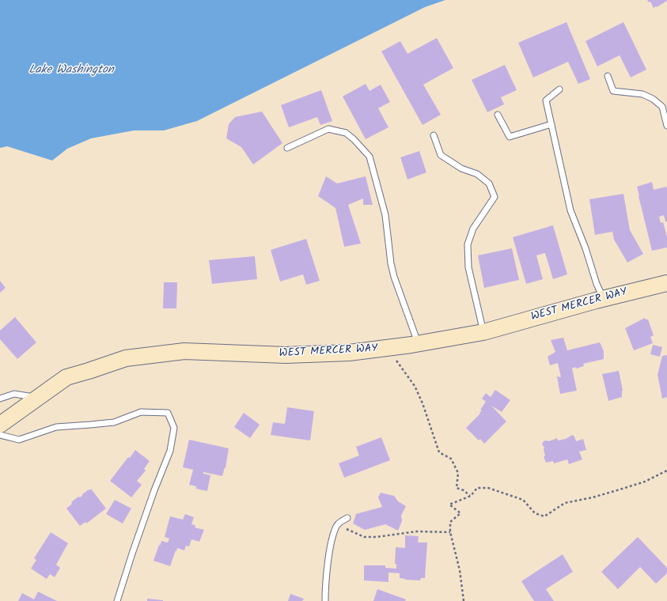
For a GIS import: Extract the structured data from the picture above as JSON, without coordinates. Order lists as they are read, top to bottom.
{
  "streets": {
    "street": ["WEST MERCER WAY"]
  },
  "water": ["Lake Washington"]
}
